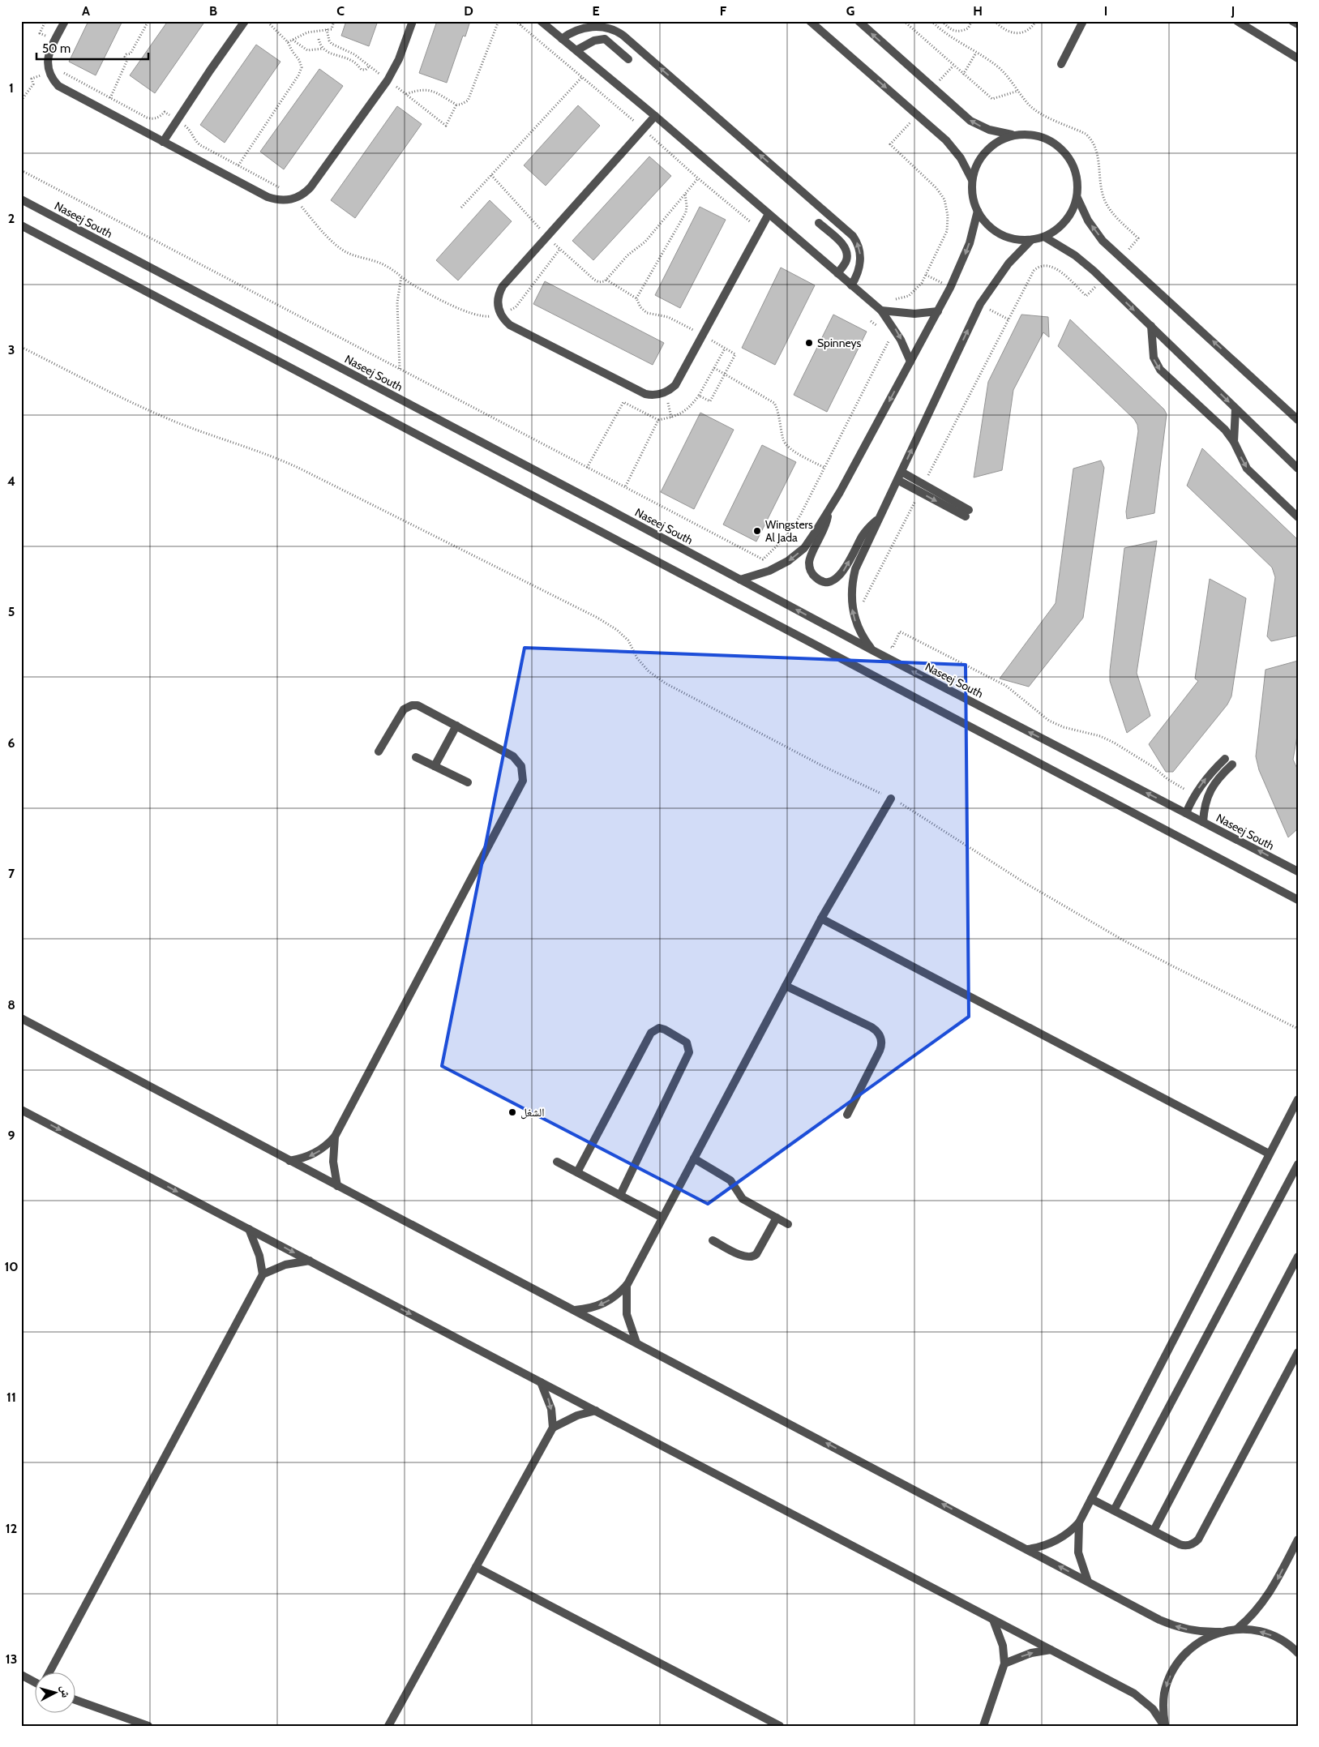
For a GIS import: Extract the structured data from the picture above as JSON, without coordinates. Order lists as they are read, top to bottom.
{
  "streets": {
    "street": ["Naseej South"]
  },
  "places": ["Spinneys", "Wingsters Al Jada", "الشغل"],
  "scale_bar": "50 m",
  "north": "right",
  "grid": {
    "columns": [
      "A",
      "B",
      "C",
      "D",
      "E",
      "F",
      "G",
      "H",
      "I",
      "J"
    ],
    "rows": [
      "1",
      "2",
      "3",
      "4",
      "5",
      "6",
      "7",
      "8",
      "9",
      "10",
      "11",
      "12",
      "13"
    ]
  }
}
